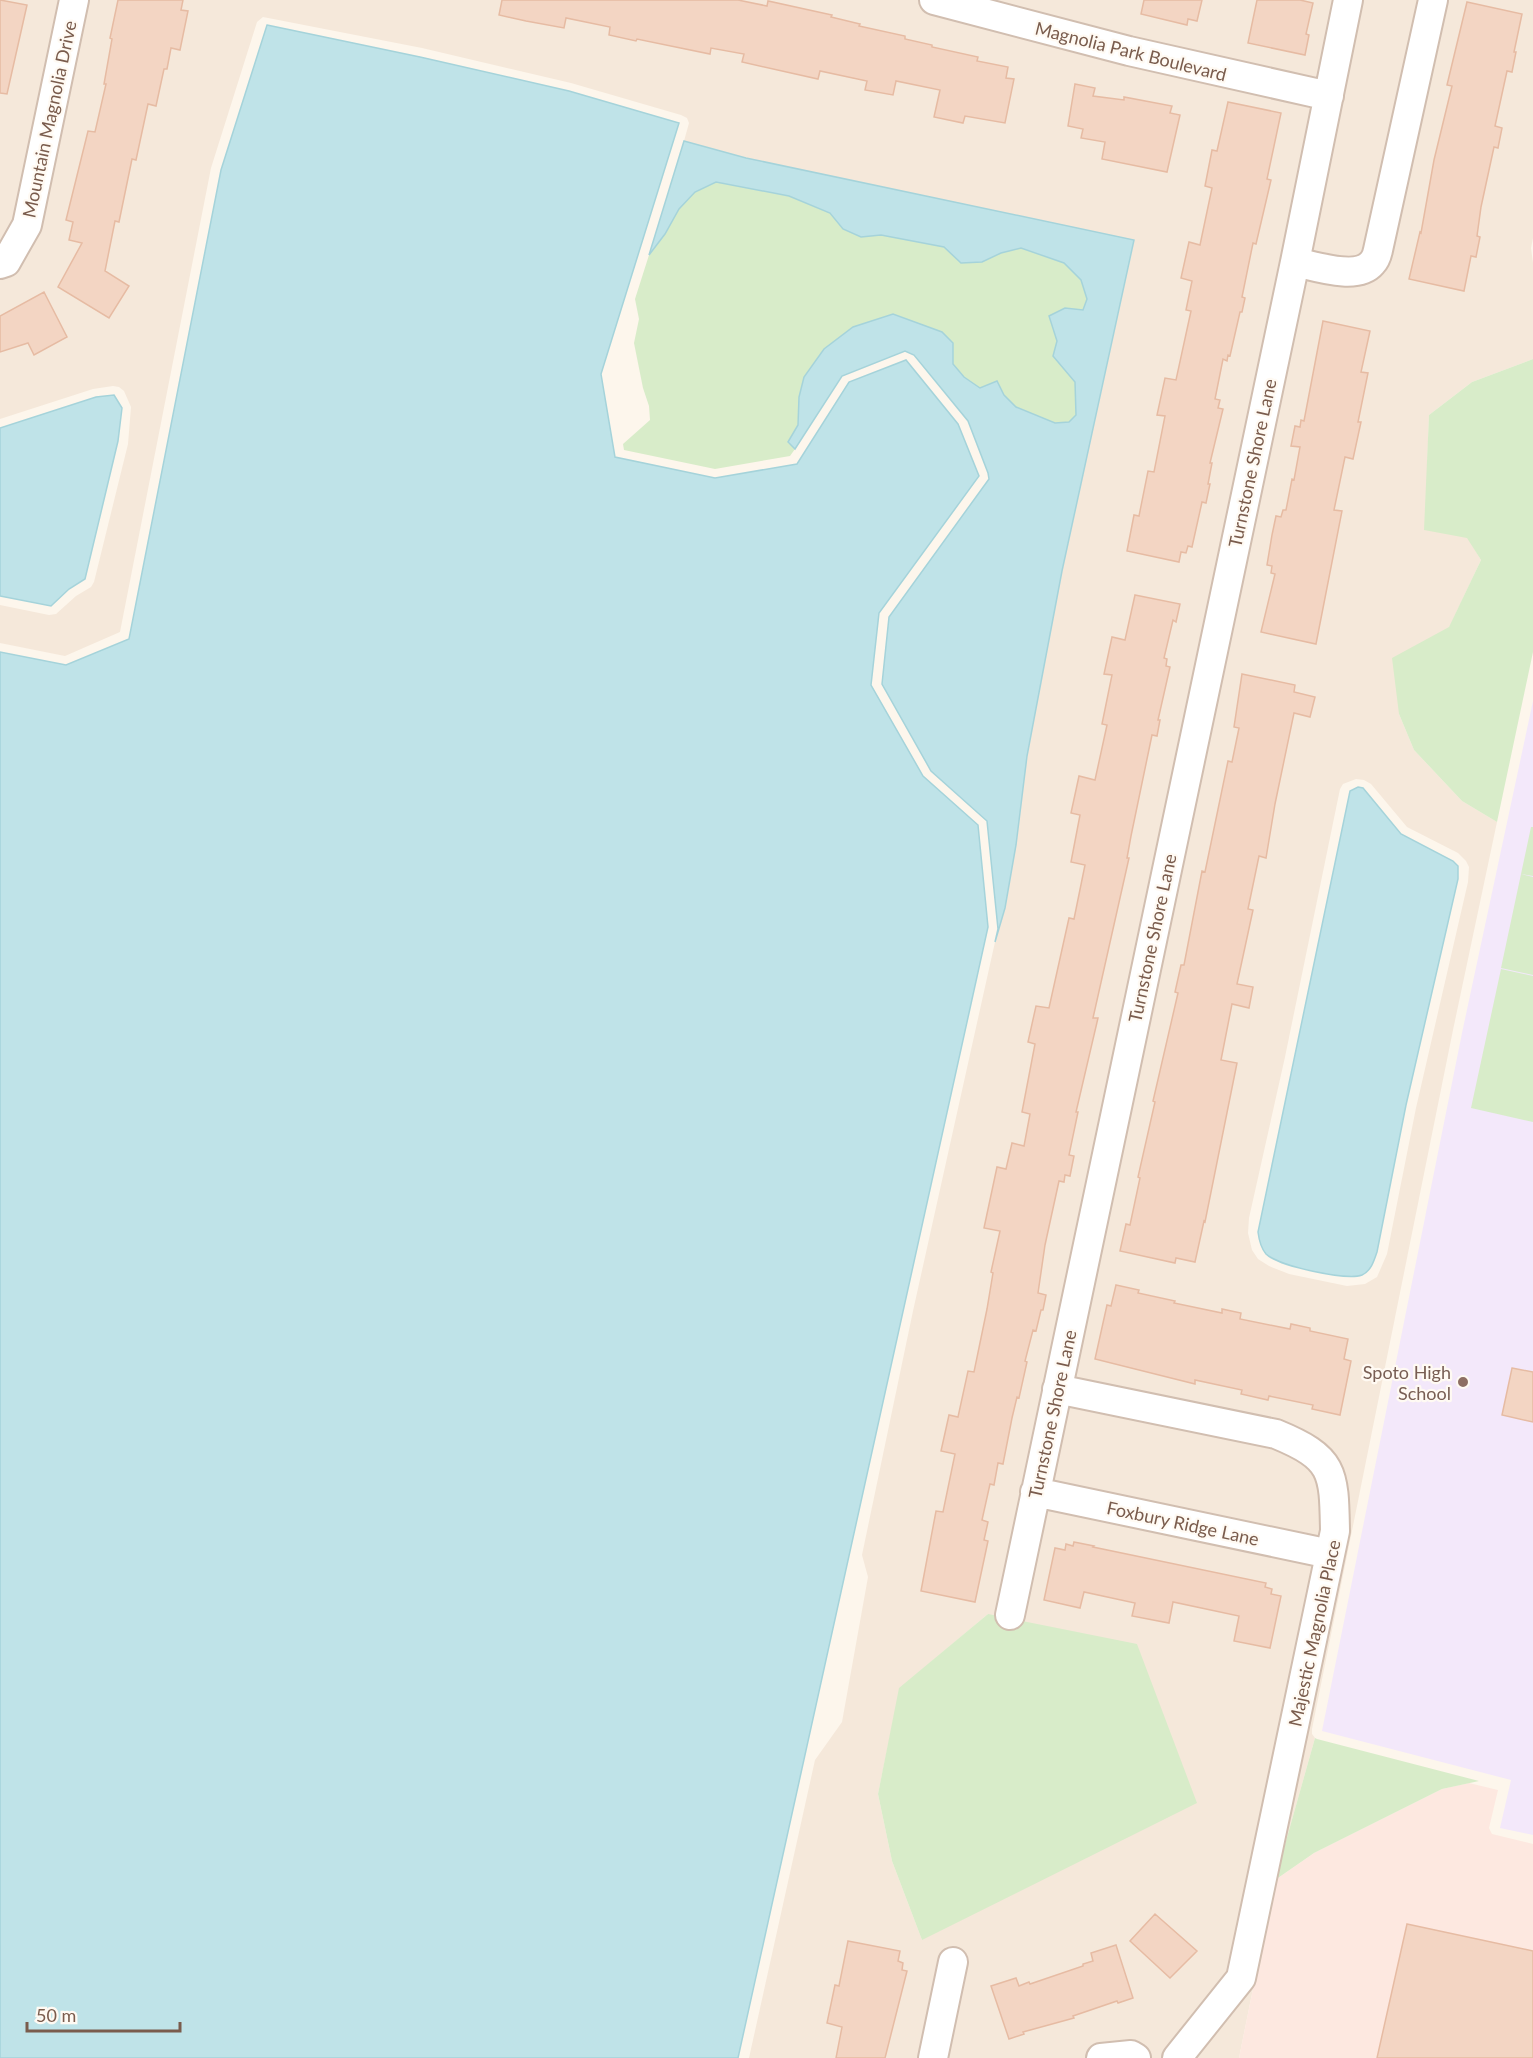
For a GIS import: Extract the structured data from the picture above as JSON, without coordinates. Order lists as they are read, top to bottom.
{
  "streets": {
    "street": [
      "Magnolia Park Boulevard",
      "Mountain Magnolia Drive",
      "Turnstone Shore Lane",
      "Foxbury Ridge Lane",
      "Majestic Magnolia Place"
    ]
  },
  "crossings": [
    ["Magnolia Park Boulevard", "Turnstone Shore Lane"],
    ["Turnstone Shore Lane", "Foxbury Ridge Lane"],
    ["Turnstone Shore Lane", "Majestic Magnolia Place"],
    ["Foxbury Ridge Lane", "Majestic Magnolia Place"]
  ],
  "places": ["Spoto High School"],
  "scale_bar": "50 m"
}
